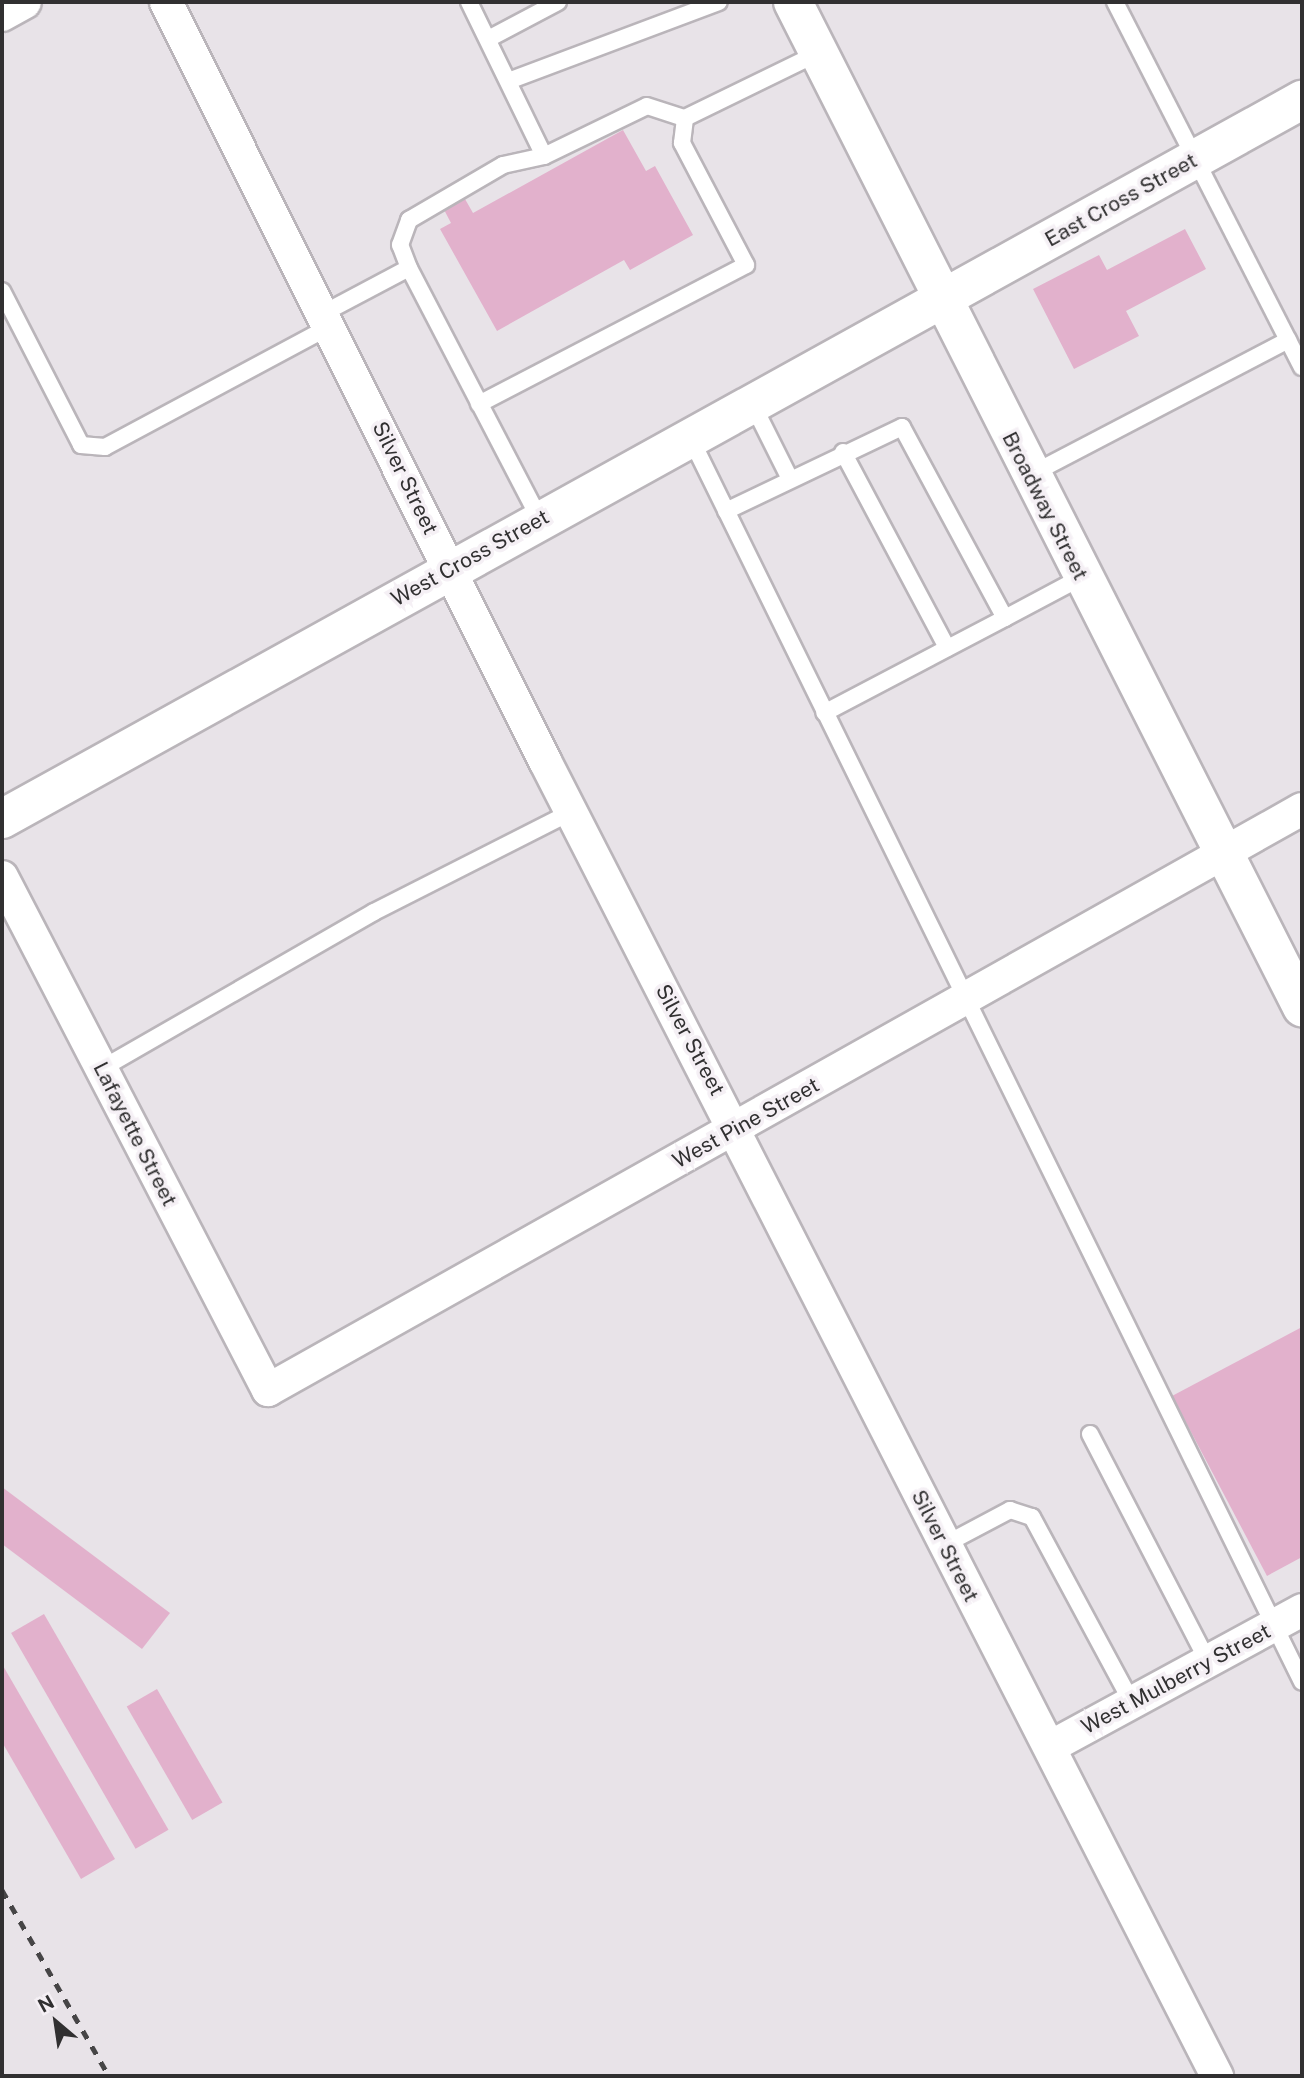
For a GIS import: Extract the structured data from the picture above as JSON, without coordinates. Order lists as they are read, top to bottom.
{
  "streets": {
    "street": [
      "East Cross Street",
      "Silver Street",
      "Broadway Street",
      "West Cross Street",
      "West Pine Street",
      "Lafayette Street",
      "West Mulberry Street"
    ]
  },
  "crossings": [
    ["East Cross Street", "Broadway Street"],
    ["East Cross Street", "West Cross Street"],
    ["Silver Street", "West Cross Street"],
    ["Silver Street", "West Pine Street"],
    ["Silver Street", "West Mulberry Street"],
    ["Broadway Street", "West Cross Street"],
    ["Broadway Street", "West Pine Street"],
    ["West Pine Street", "Lafayette Street"]
  ],
  "north": "top left"
}
